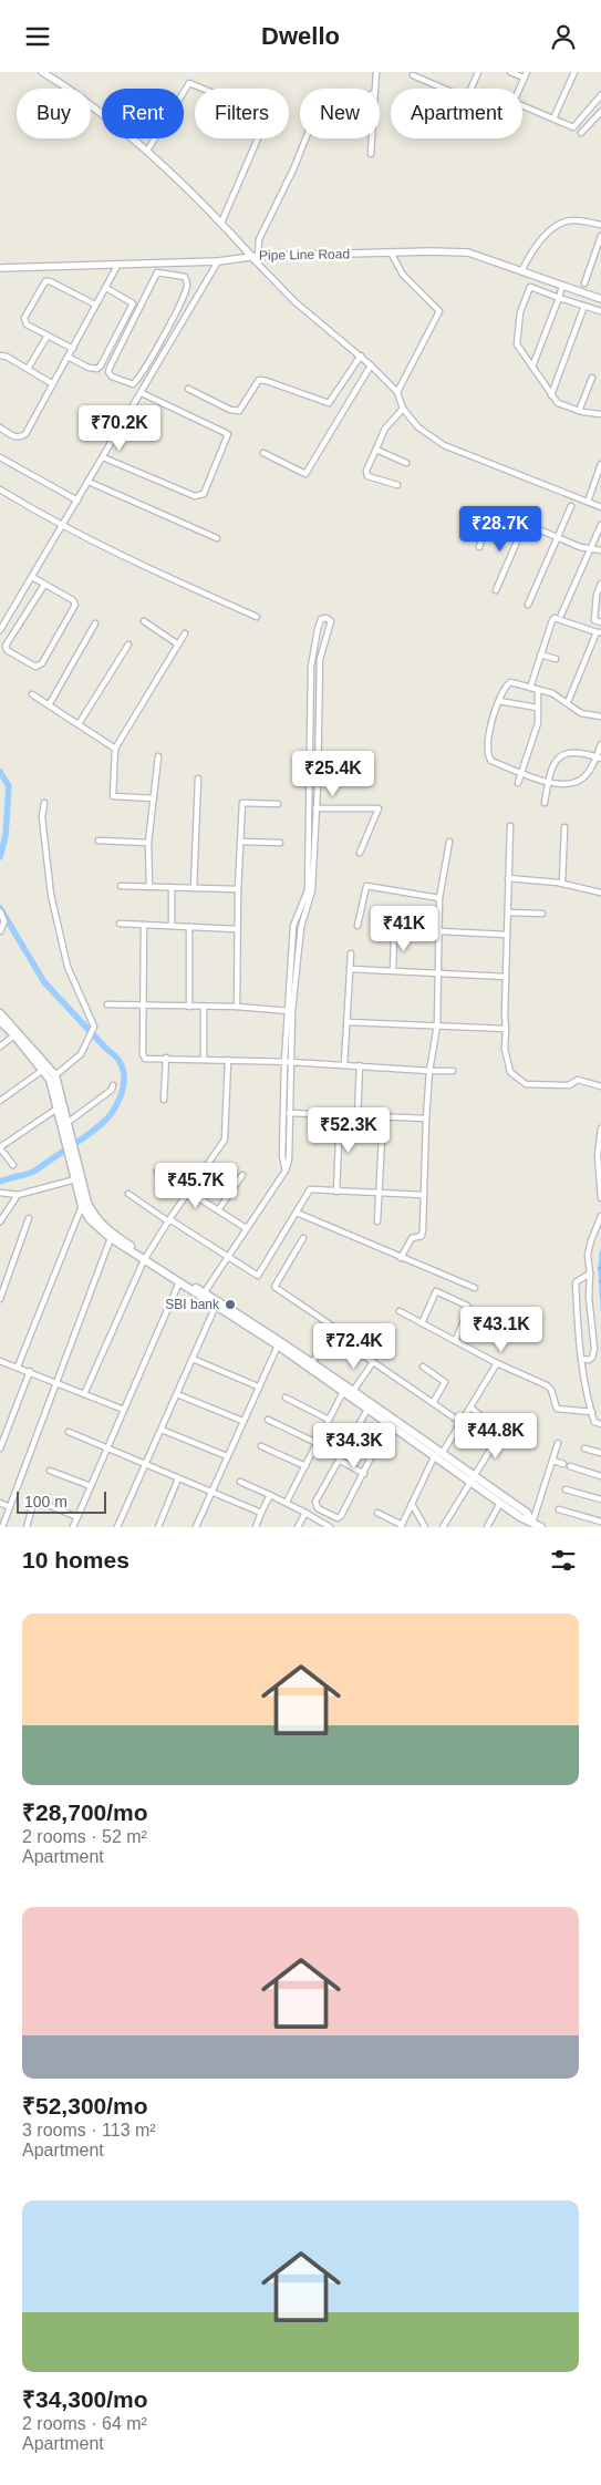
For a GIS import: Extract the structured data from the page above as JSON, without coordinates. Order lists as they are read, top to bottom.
{
  "streets": {
    "street": ["Pipe Line Road"]
  },
  "places": ["SBI bank"],
  "scale_bar": "100 m",
  "page": {
    "header": "Dwello",
    "chip": [
      "Buy",
      "Rent",
      "Filters",
      "New",
      "Apartment"
    ],
    "price": [
      "₹70.2K",
      "₹28.7K",
      "₹25.4K",
      "₹41K",
      "₹52.3K",
      "₹45.7K",
      "₹43.1K",
      "₹72.4K",
      "₹44.8K",
      "₹34.3K"
    ],
    "scale": "100 m",
    "heading": "10 homes",
    "list": [
      {
        "name": "₹28,700/mo",
        "note": "2 rooms · 52 m² · Apartment"
      },
      {
        "name": "₹52,300/mo",
        "note": "3 rooms · 113 m² · Apartment"
      },
      {
        "name": "₹34,300/mo",
        "note": "2 rooms · 64 m² · Apartment"
      }
    ]
  }
}
